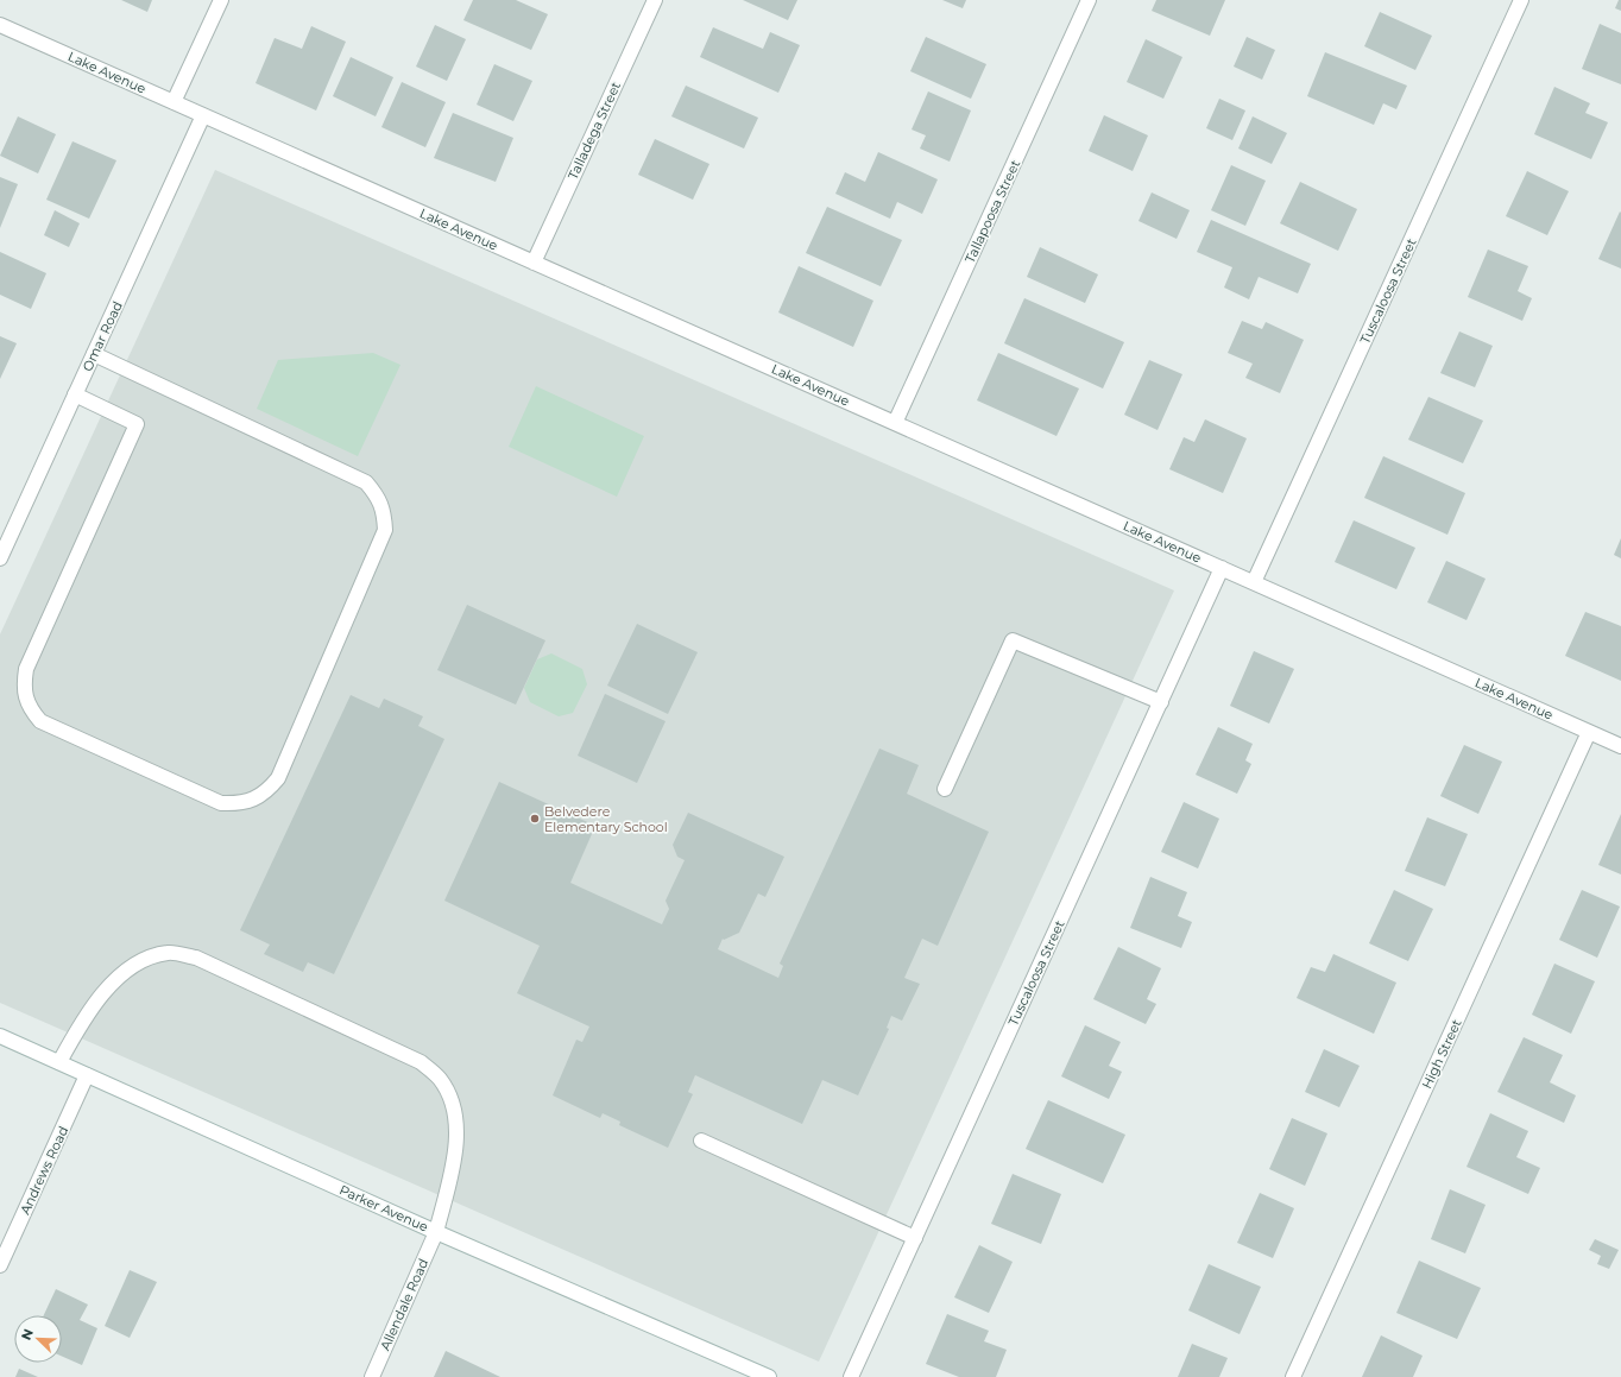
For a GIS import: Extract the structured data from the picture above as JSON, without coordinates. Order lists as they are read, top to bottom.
{
  "streets": {
    "street": [
      "Lake Avenue",
      "Talladega Street",
      "Tallapoosa Street",
      "Tuscaloosa Street",
      "Omar Road",
      "High Street",
      "Andrews Road",
      "Parker Avenue",
      "Allendale Road"
    ]
  },
  "crossings": [
    ["Lake Avenue", "Talladega Street"],
    ["Lake Avenue", "Tallapoosa Street"],
    ["Lake Avenue", "Tuscaloosa Street"],
    ["Lake Avenue", "Omar Road"],
    ["Lake Avenue", "High Street"],
    ["Andrews Road", "Parker Avenue"],
    ["Parker Avenue", "Allendale Road"]
  ],
  "places": ["Belvedere Elementary School"],
  "north": "top left"
}
